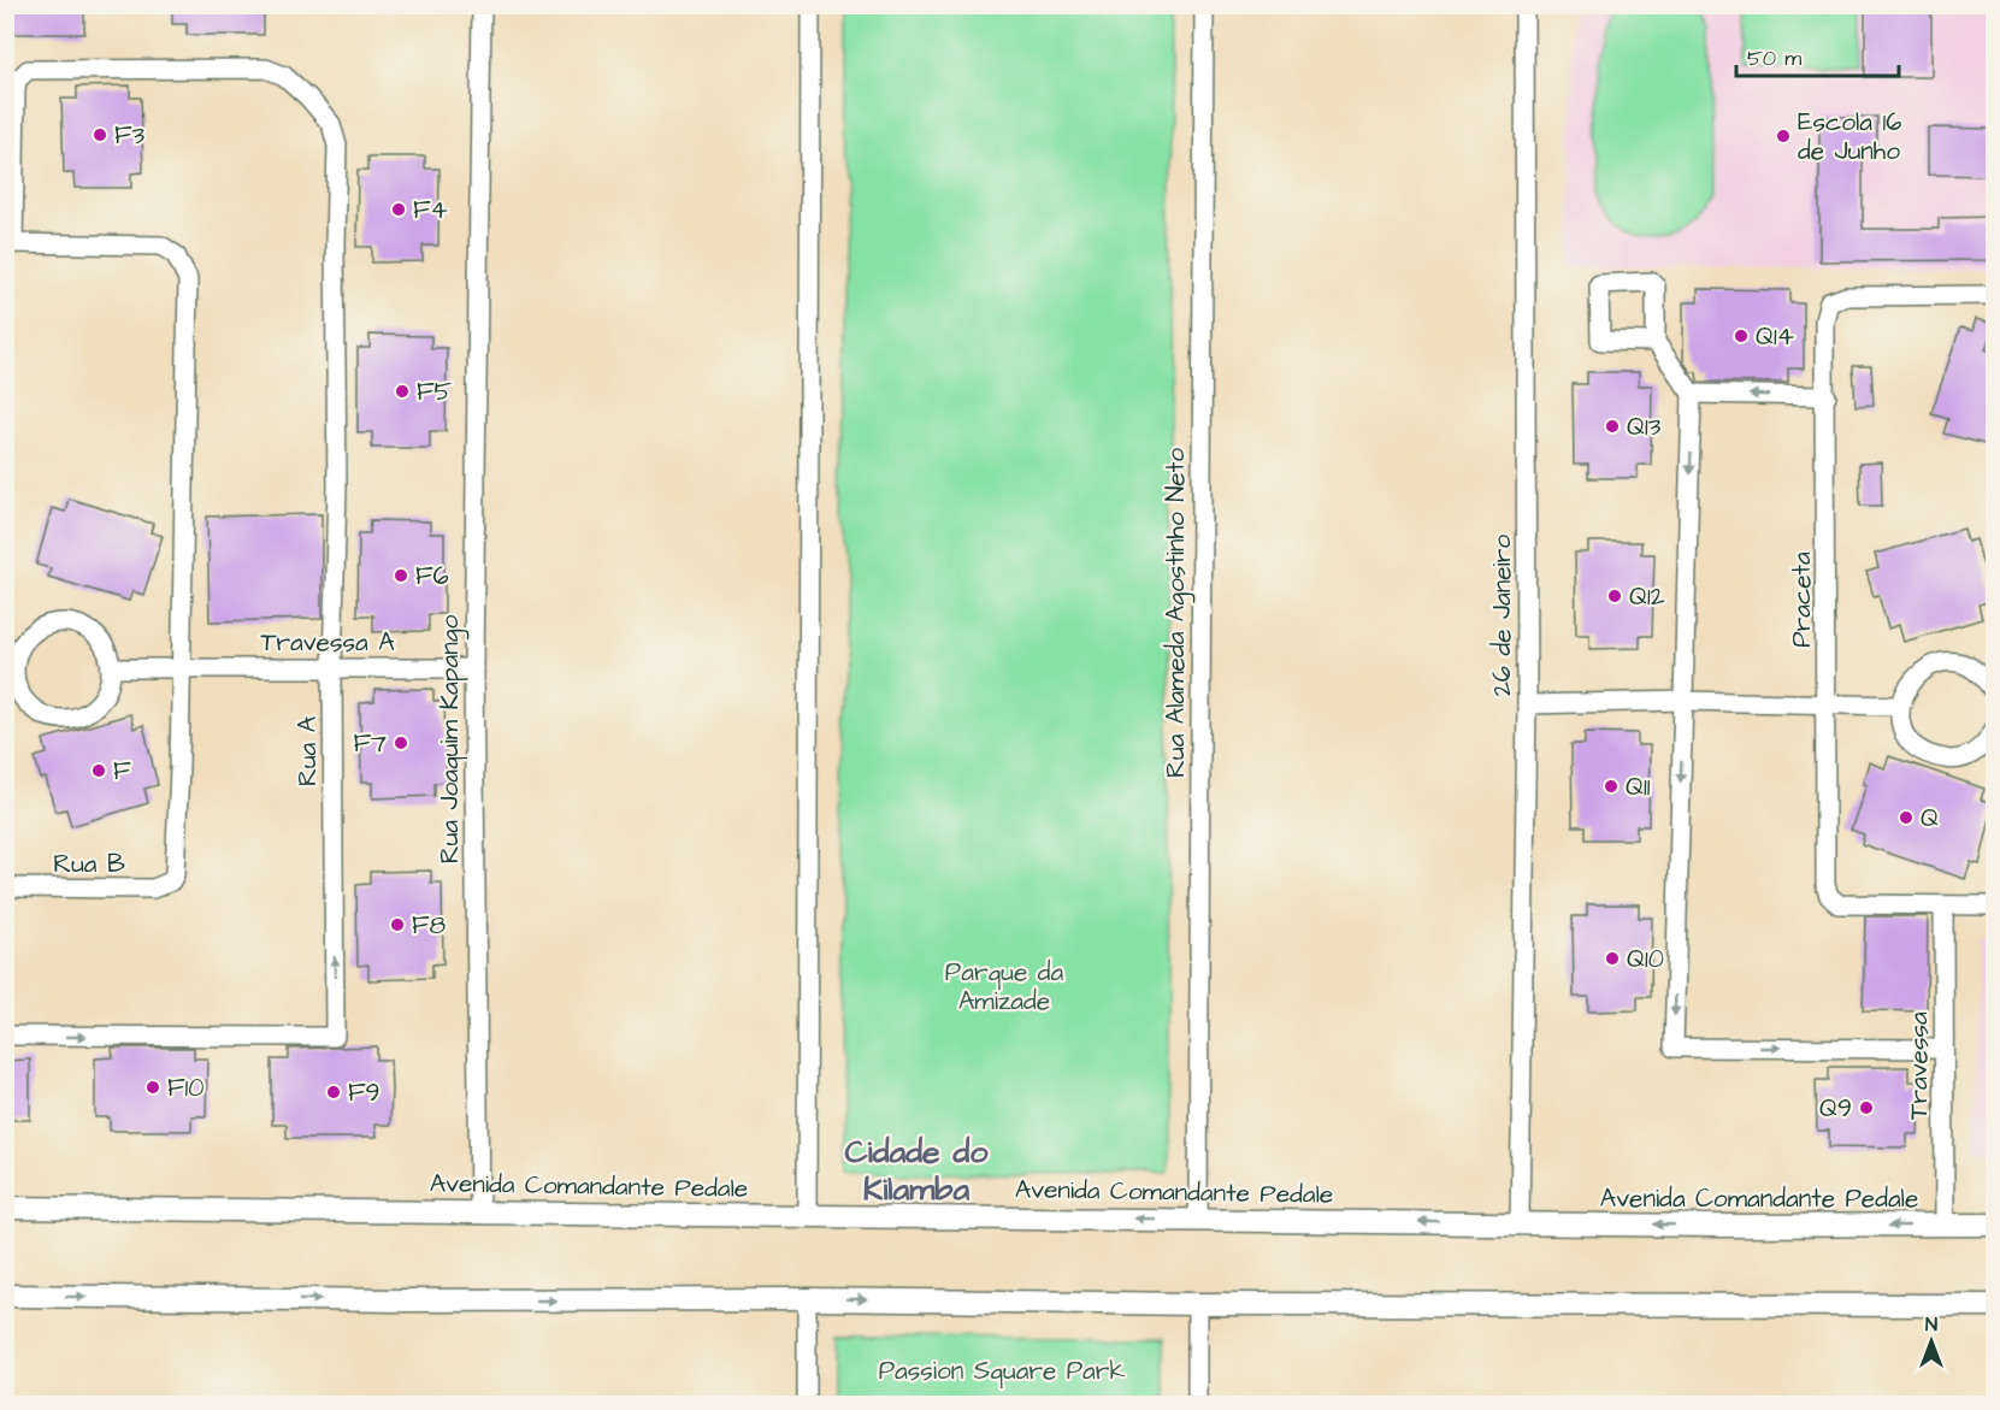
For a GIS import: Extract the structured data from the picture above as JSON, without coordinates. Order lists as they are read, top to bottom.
{
  "streets": {
    "street": [
      "Praceta",
      "Rua Alameda Agostinho Neto",
      "26 de Janeiro",
      "Travessa A",
      "Rua Joaquim Kapango",
      "Rua A",
      "Rua B",
      "Travessa",
      "Avenida Comandante Pedale"
    ]
  },
  "crossings": [
    ["Praceta", "Travessa"],
    ["Rua Alameda Agostinho Neto", "Avenida Comandante Pedale"],
    ["26 de Janeiro", "Avenida Comandante Pedale"],
    ["Travessa A", "Rua Joaquim Kapango"],
    ["Travessa A", "Rua A"],
    ["Travessa A", "Rua B"],
    ["Rua Joaquim Kapango", "Avenida Comandante Pedale"],
    ["Travessa", "Avenida Comandante Pedale"]
  ],
  "districts": ["Cidade do Kilamba"],
  "parks": ["Parque da Amizade", "Passion Square Park"],
  "places": [
    "F3",
    "Escola 16 de Junho",
    "F4",
    "Q14",
    "F5",
    "Q13",
    "F6",
    "Q12",
    "F7",
    "F",
    "Q11",
    "Q",
    "F8",
    "Q10",
    "F10",
    "F9",
    "Q9"
  ],
  "scale_bar": "50 m",
  "north": "top"
}
